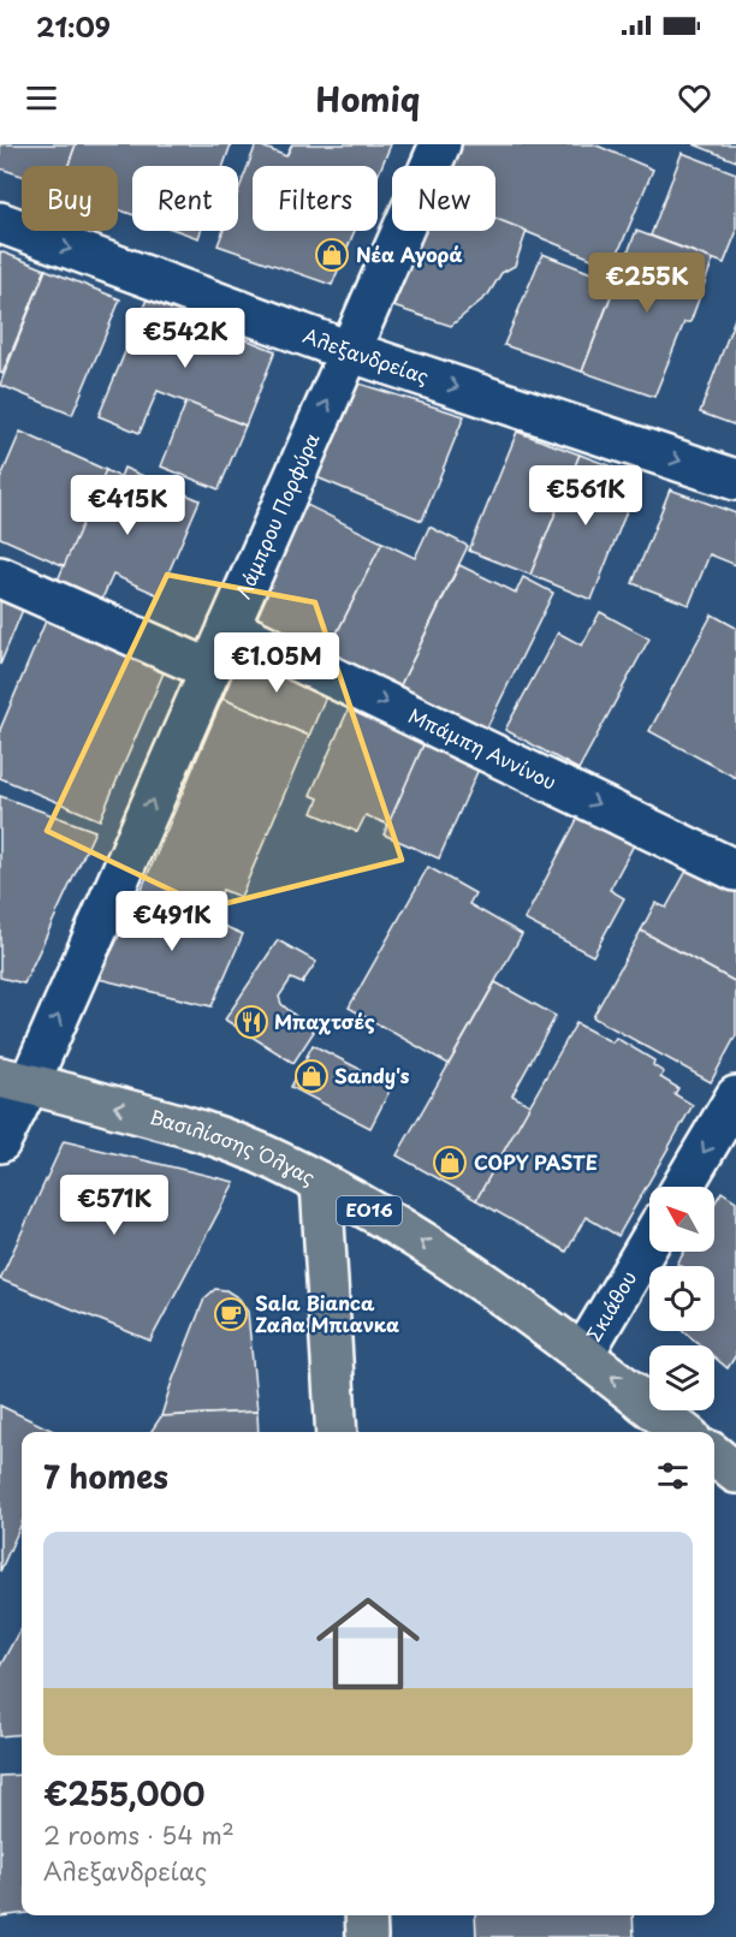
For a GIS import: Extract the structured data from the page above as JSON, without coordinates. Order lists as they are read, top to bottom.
{
  "streets": {
    "main road": ["Βασιλίσσης Όλγας", "ΕΟ16"],
    "street": [
      "Αλεξανδρείας",
      "Λάμπρου Πορφύρα",
      "Μπάμπη Αννίνου",
      "Σκιάθου"
    ]
  },
  "crossings": [
    ["Αλεξανδρείας", "Λάμπρου Πορφύρα"],
    ["Λάμπρου Πορφύρα", "Μπάμπη Αννίνου"],
    ["Λάμπρου Πορφύρα", "Βασιλίσσης Όλγας"],
    ["Βασιλίσσης Όλγας", "Σκιάθου"]
  ],
  "one_way": [
    "Αλεξανδρείας",
    "Λάμπρου Πορφύρα",
    "Μπάμπη Αννίνου",
    "Βασιλίσσης Όλγας"
  ],
  "places": {
    "shop": ["Νέα Αγορά", "Sandy's", "COPY PASTE"],
    "restaurant": ["Μπαχτσές"],
    "cafe": ["Sala Bianca Ζαλα Μπιανκα"]
  },
  "north": "top left",
  "page": {
    "status": "21:09",
    "header": "Homiq",
    "chip": [
      "Buy",
      "Rent",
      "Filters",
      "New"
    ],
    "price": [
      "€255K",
      "€542K",
      "€561K",
      "€415K",
      "€1.05M",
      "€491K",
      "€571K"
    ],
    "heading": "7 homes",
    "list": [
      {
        "name": "€255,000",
        "note": "2 rooms · 54 m² · Αλεξανδρείας"
      }
    ]
  }
}
